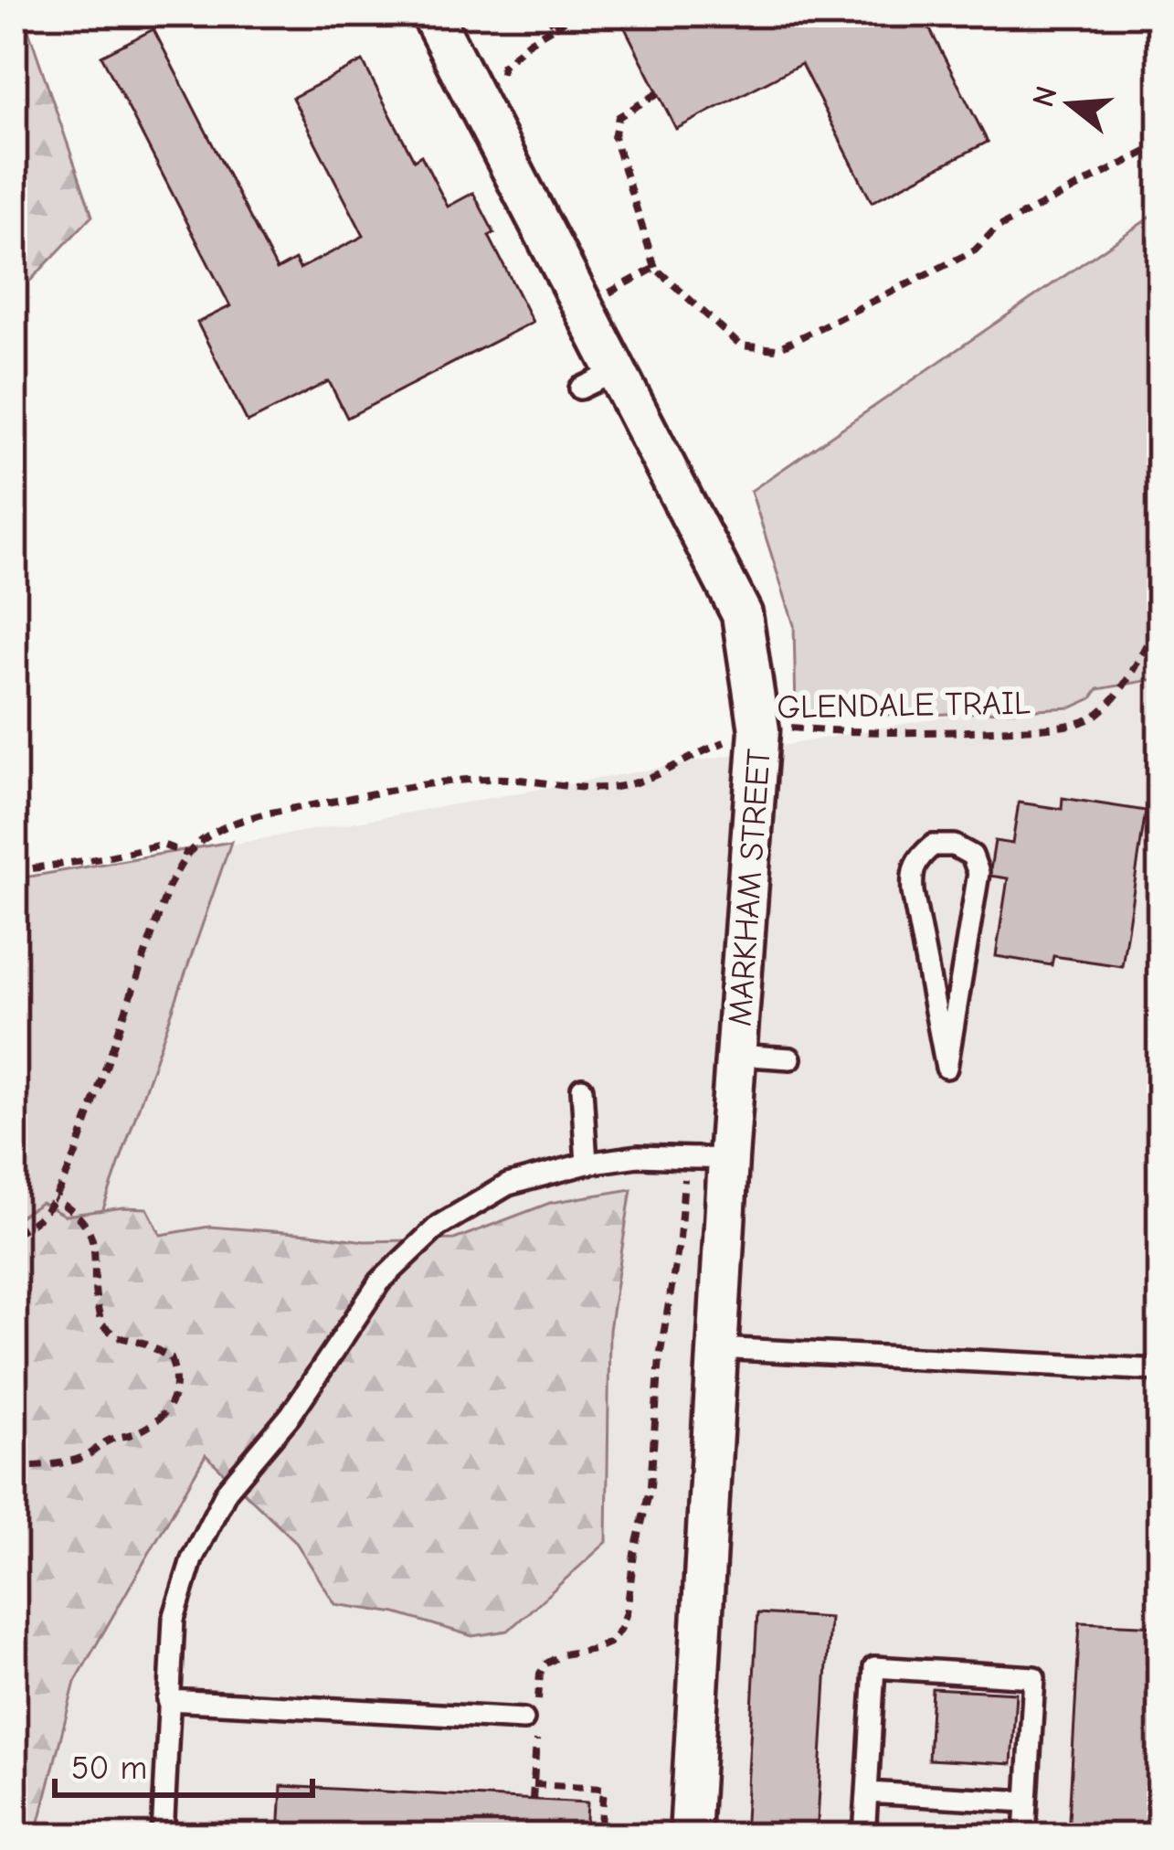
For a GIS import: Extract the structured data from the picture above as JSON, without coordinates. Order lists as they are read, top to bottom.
{
  "streets": {
    "street": ["MARKHAM STREET"],
    "path": ["GLENDALE TRAIL"]
  },
  "crossings": [
    ["GLENDALE TRAIL", "MARKHAM STREET"]
  ],
  "scale_bar": "50 m",
  "north": "left"
}
